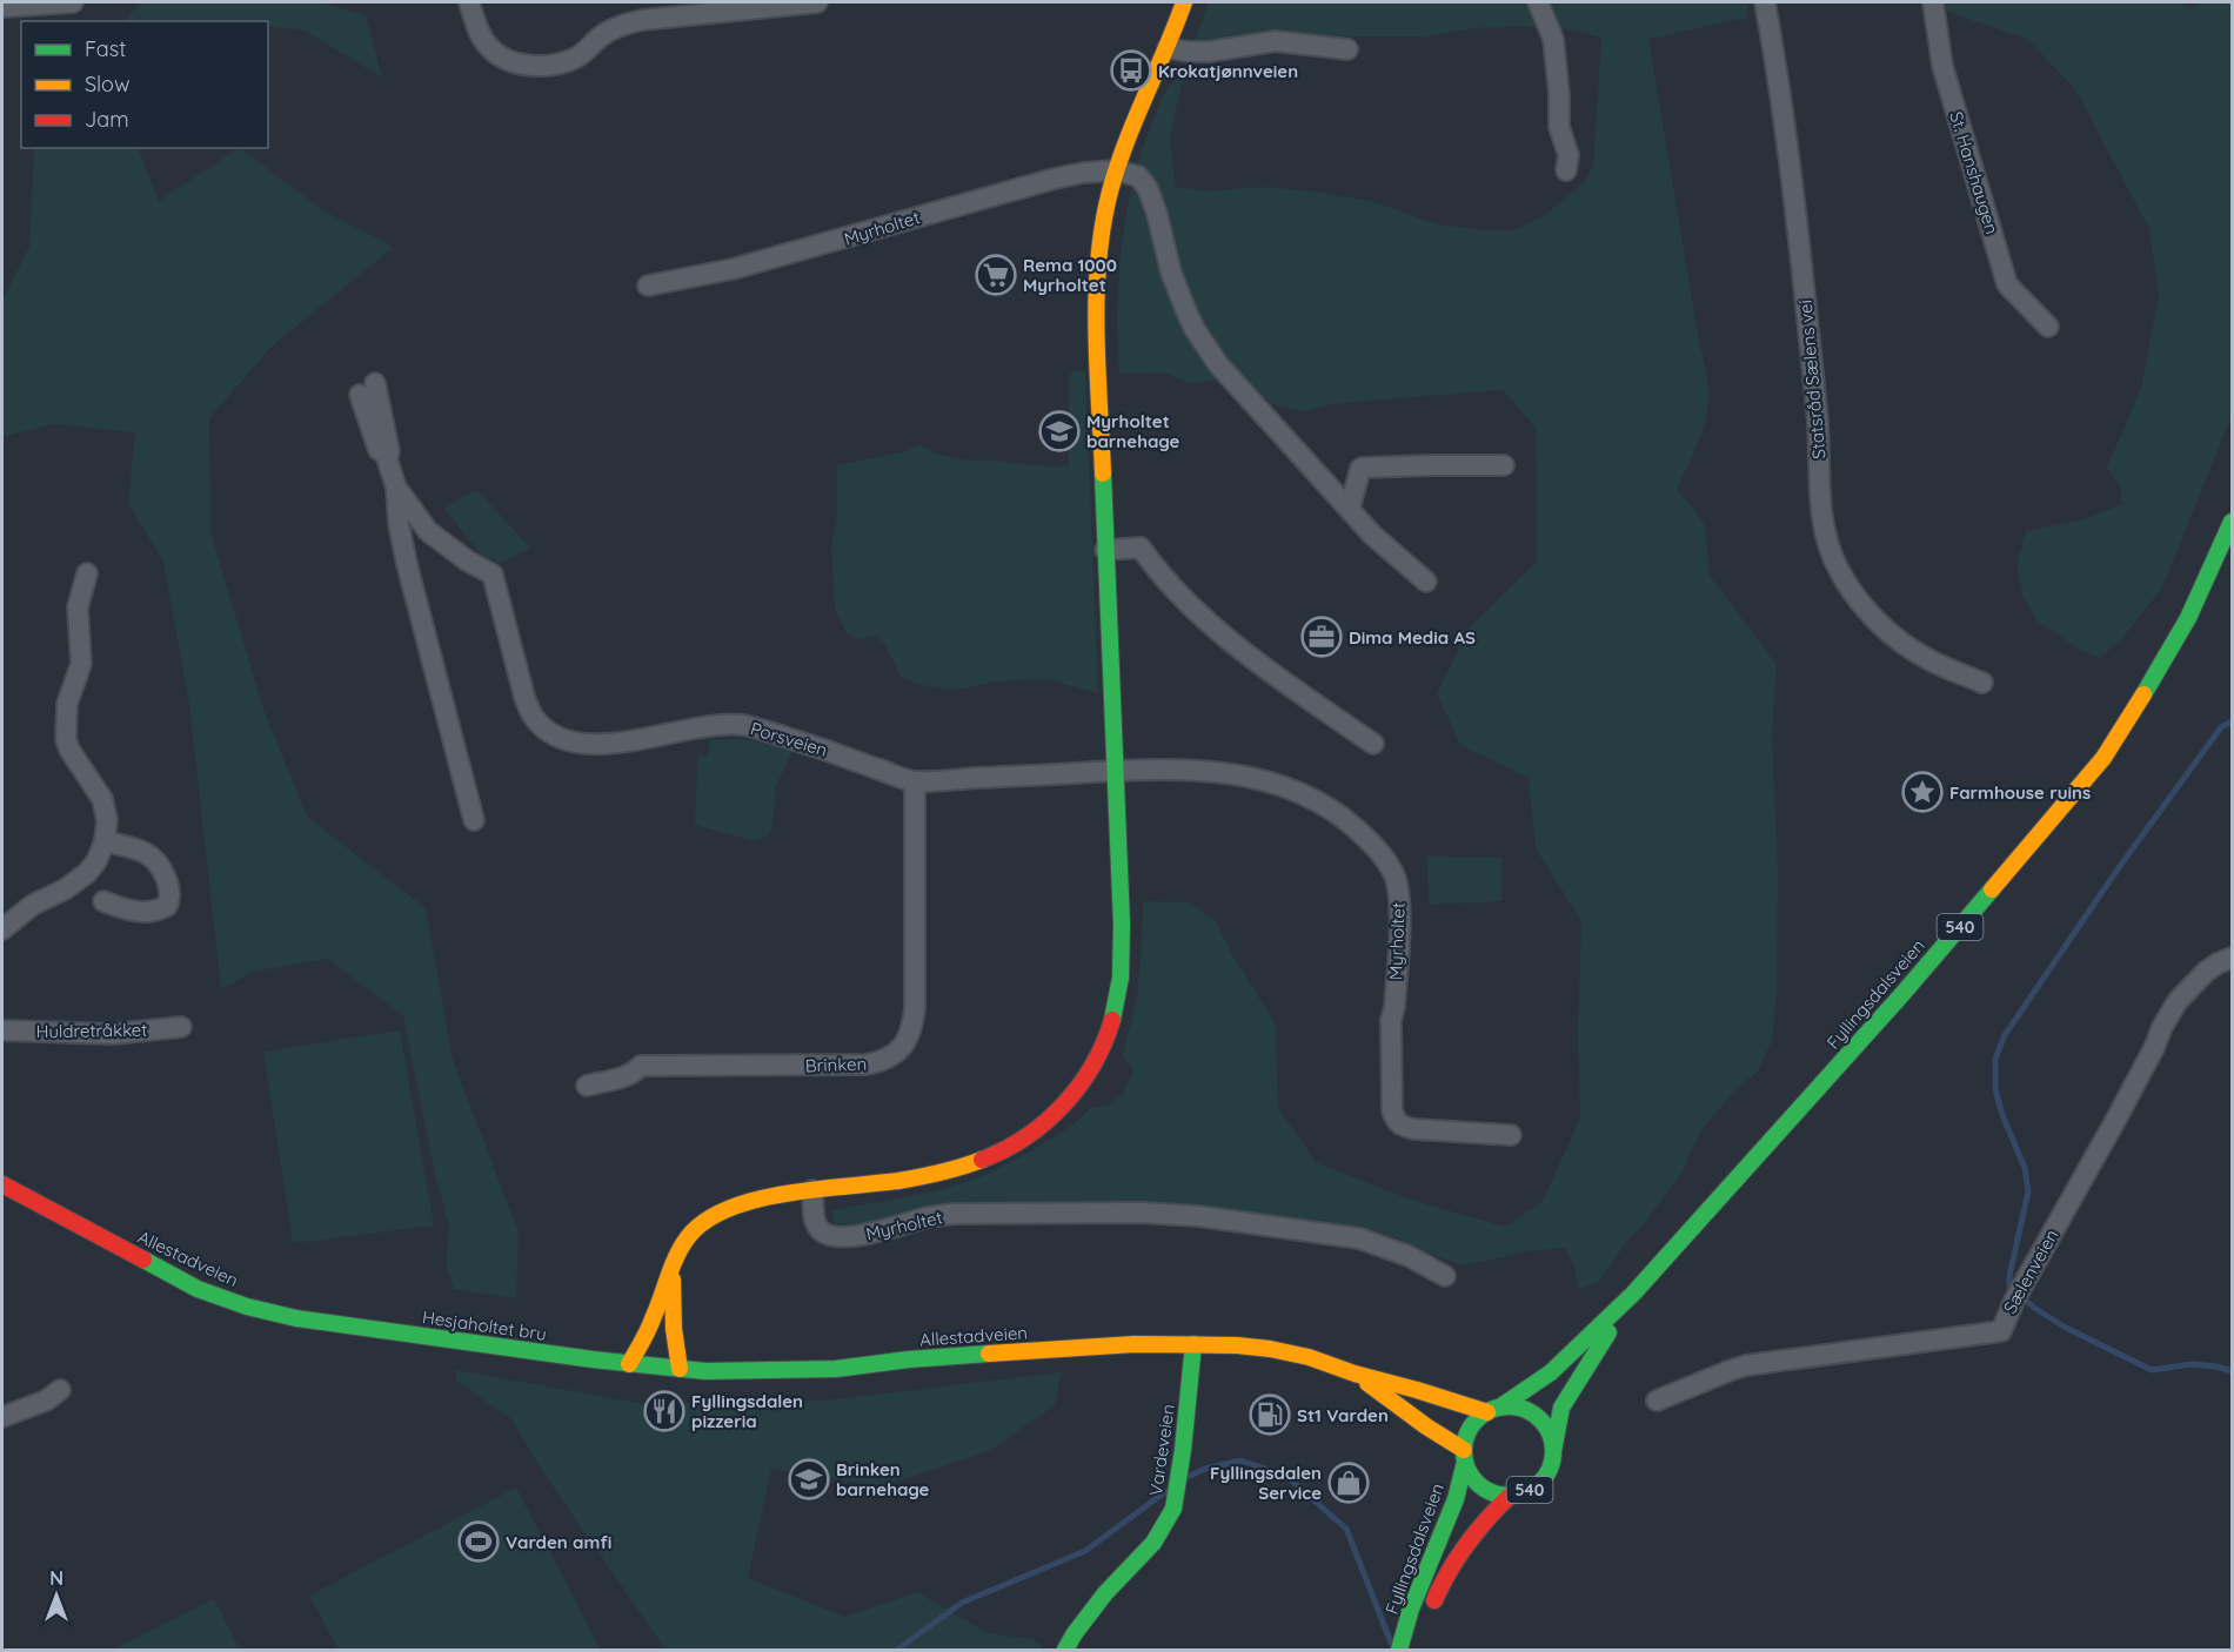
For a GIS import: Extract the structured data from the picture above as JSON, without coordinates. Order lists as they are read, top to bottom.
{
  "streets": {
    "main road": [
      "540",
      "Fyllingsdalsveien",
      "Allestadveien",
      "Hesjaholtet bru",
      "Vardeveien"
    ],
    "street": [
      "St. Hanshaugen",
      "Myrholtet",
      "Statsråd Sælens vei",
      "Porsveien",
      "Huldretråkket",
      "Brinken",
      "Sælenveien"
    ]
  },
  "crossings": [
    ["Myrholtet", "Porsveien"],
    ["Porsveien", "Brinken"],
    ["540", "Fyllingsdalsveien"],
    ["540", "Allestadveien"],
    ["Fyllingsdalsveien", "Allestadveien"],
    ["Allestadveien", "Hesjaholtet bru"],
    ["Allestadveien", "Vardeveien"]
  ],
  "places": {
    "bus stop": ["Krokatjønnveien"],
    "supermarket": ["Rema 1000 Myrholtet"],
    "school or university": ["Myrholtet barnehage", "Brinken barnehage"],
    "office": ["Dima Media AS"],
    "place": ["Farmhouse ruins"],
    "restaurant": ["Fyllingsdalen pizzeria"],
    "fuel station": ["St1 Varden"],
    "shop": ["Fyllingsdalen Service"],
    "sports": ["Varden amfi"]
  },
  "legend": ["Fast", "Slow", "Jam"],
  "north": "top"
}
